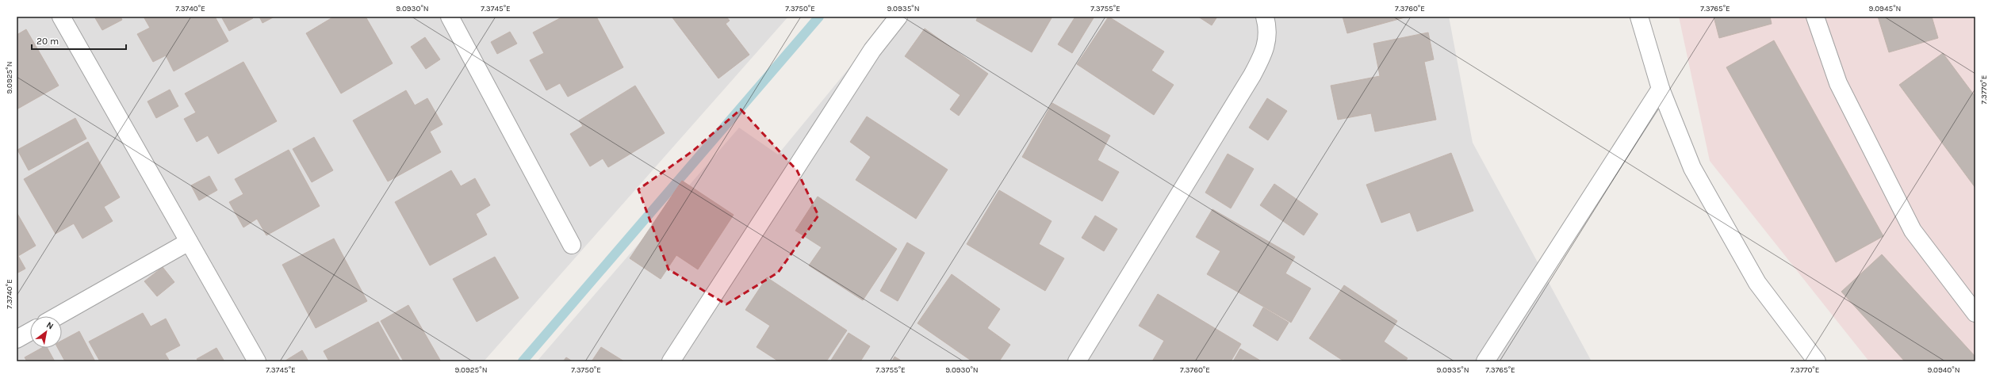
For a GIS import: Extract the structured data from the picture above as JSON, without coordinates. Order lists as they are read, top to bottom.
{
  "scale_bar": "20 m",
  "north": "top right",
  "coordinates": [
    "7.3740°E",
    "9.0930°N",
    "7.3745°E",
    "7.3750°E",
    "9.0935°N",
    "7.3755°E",
    "7.3760°E",
    "7.3765°E",
    "9.0945°N",
    "9.0925°N",
    "7.3770°E",
    "9.0940°N"
  ]
}
